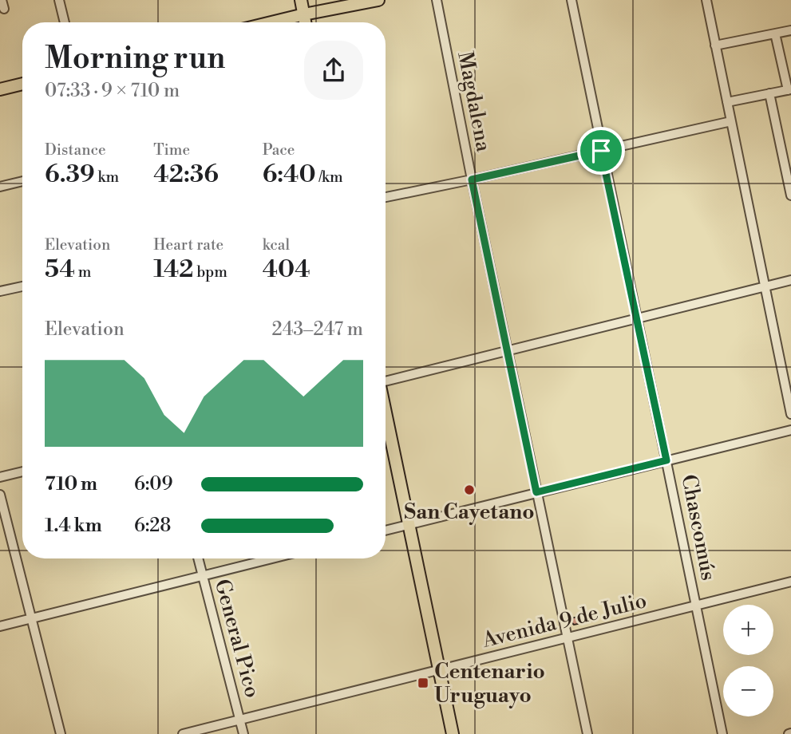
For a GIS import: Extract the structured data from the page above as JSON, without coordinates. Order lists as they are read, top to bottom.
{
  "streets": {
    "street": [
      "Magdalena",
      "Chascomús",
      "Avenida 9 de Julio",
      "General Pico"
    ]
  },
  "crossings": [
    ["Magdalena", "Avenida 9 de Julio"],
    ["Chascomús", "Avenida 9 de Julio"],
    ["Avenida 9 de Julio", "General Pico"]
  ],
  "places": {
    "other": ["San Cayetano"],
    "transit": ["Centenario Uruguayo"]
  },
  "page": {
    "heading": ["Morning run", "07:33 · 9 × 710 m"],
    "stats": [
      ["Distance", "6.39 km"],
      ["Time", "42:36"],
      ["Pace", "6:40 /km"],
      ["Elevation", "54 m"],
      ["Heart rate", "142 bpm"],
      ["kcal", "404"]
    ],
    "chart": ["Elevation", "243–247 m"],
    "list": [
      {
        "name": "710 m",
        "note": "6:09"
      },
      {
        "name": "1.4 km",
        "note": "6:28"
      }
    ],
    "map_buttons": ["+", "−"]
  }
}
